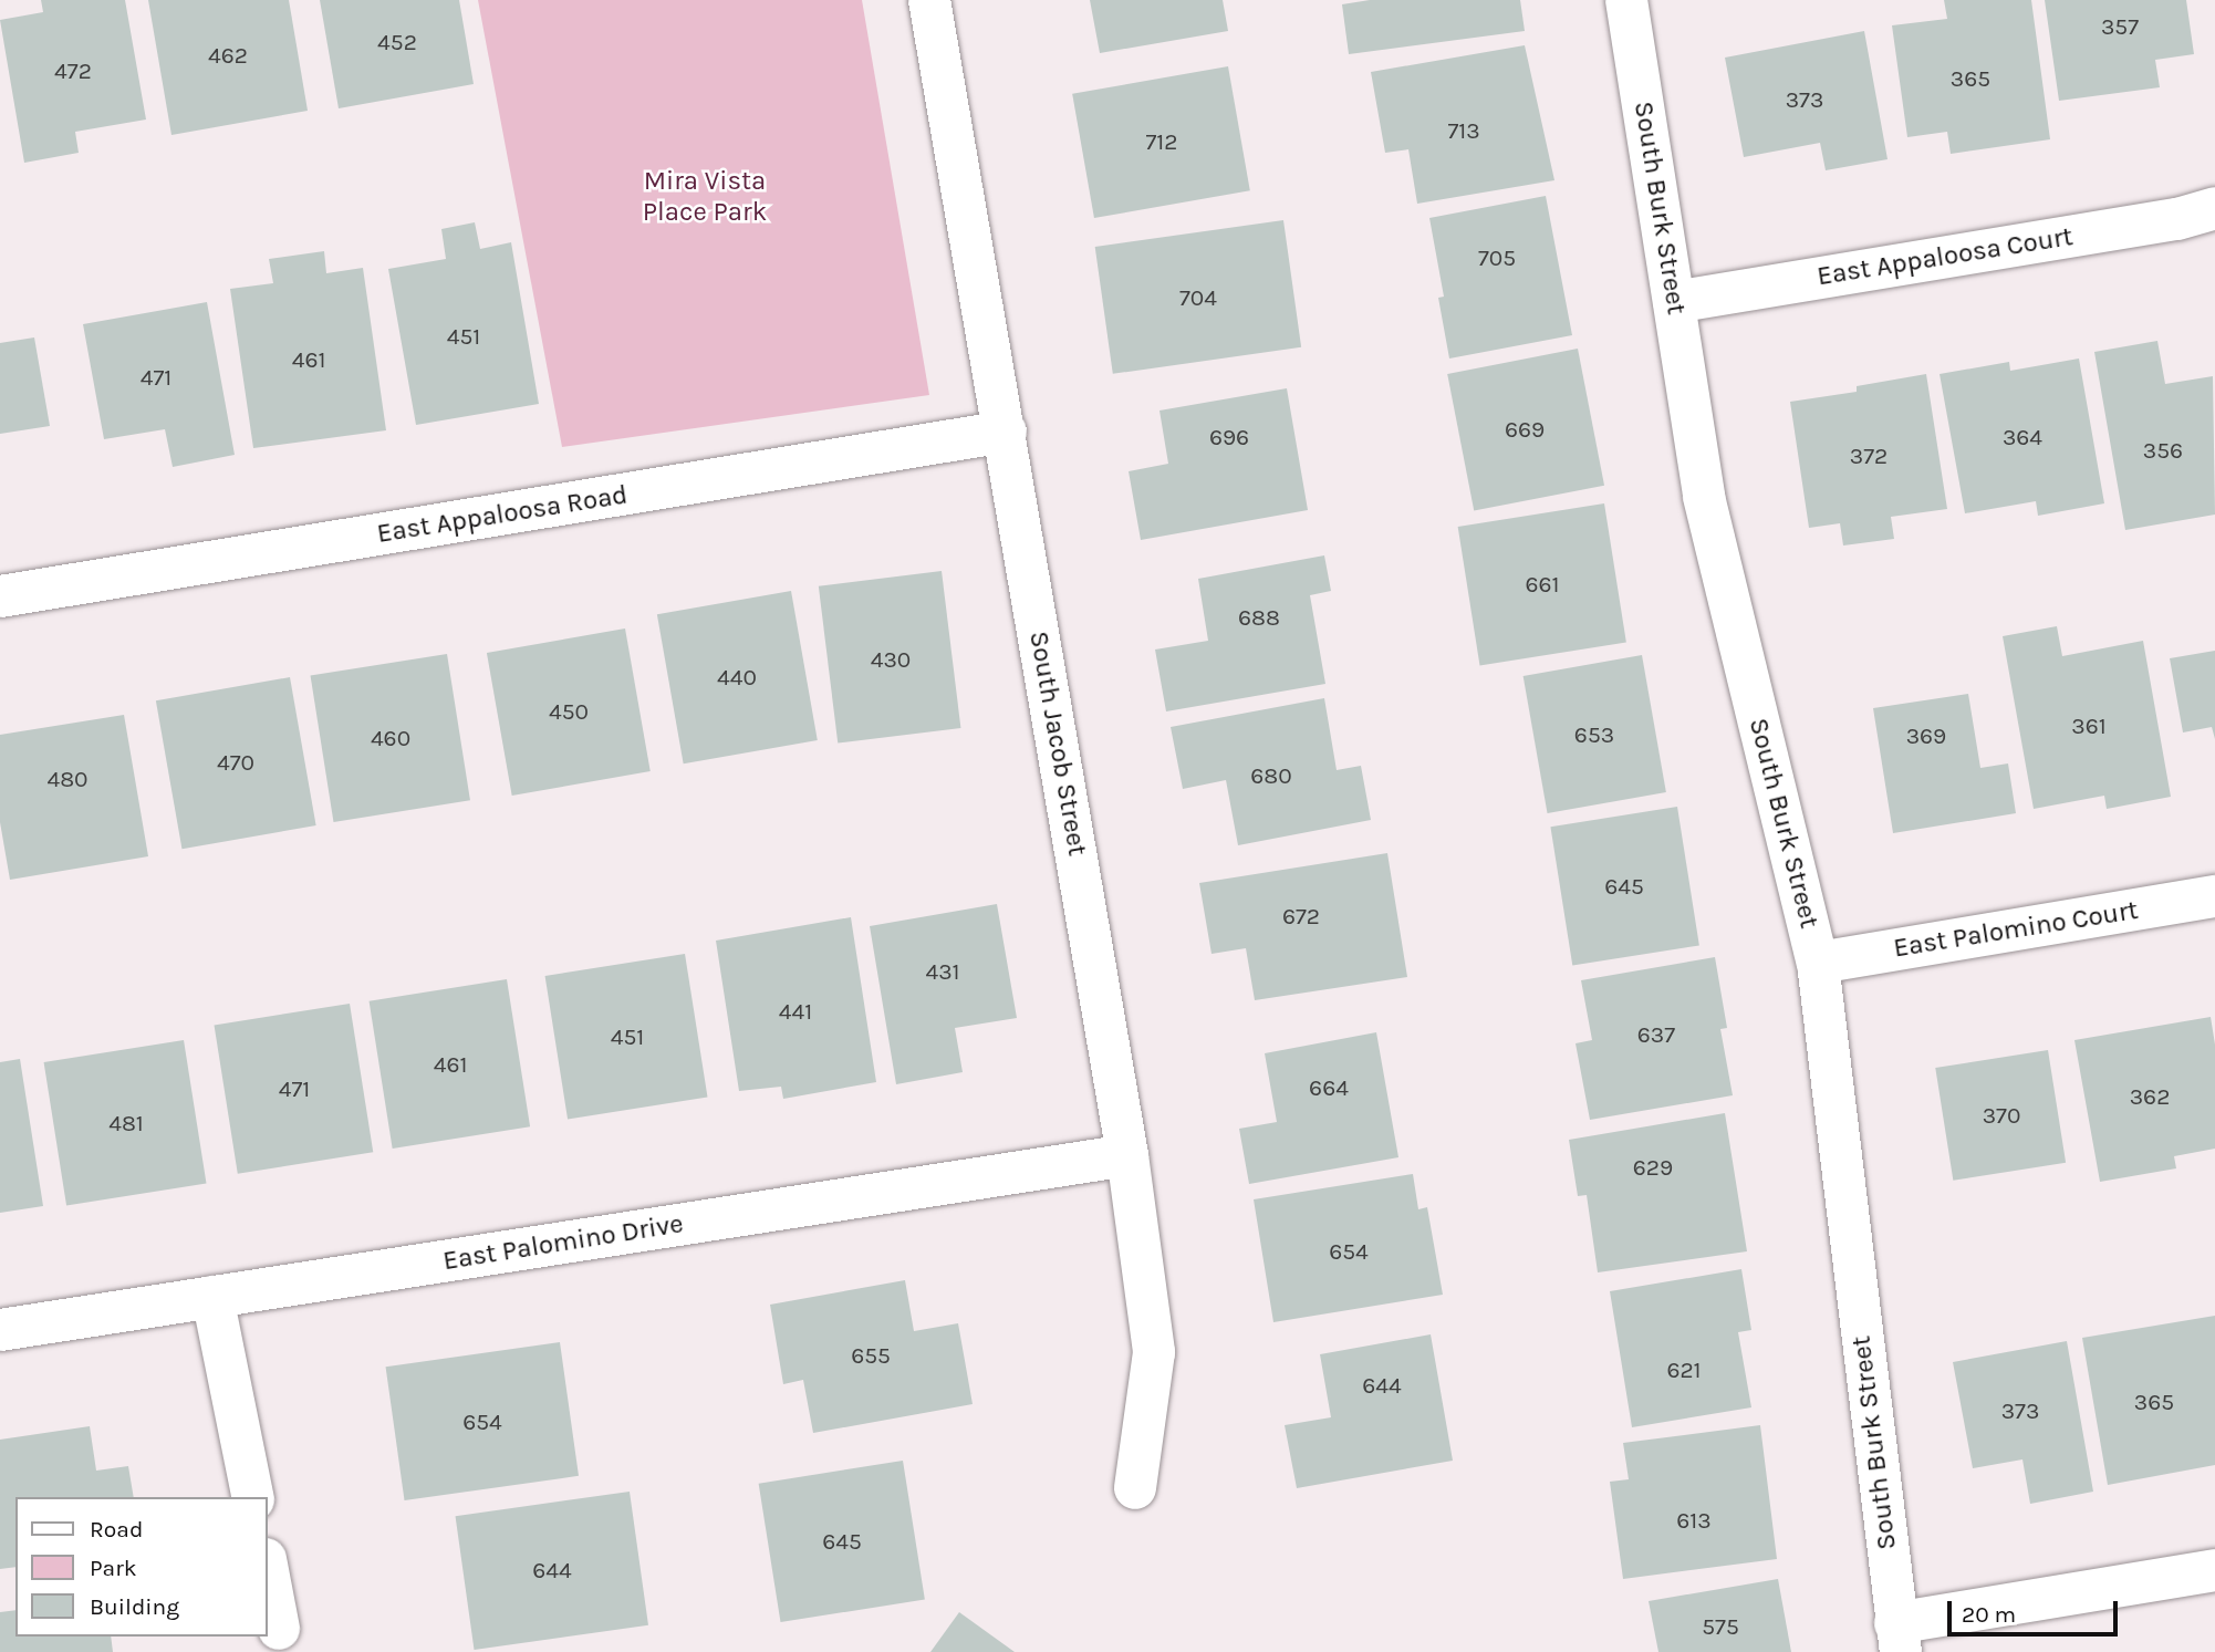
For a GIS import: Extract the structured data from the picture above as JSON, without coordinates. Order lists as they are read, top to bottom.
{
  "streets": {
    "street": [
      "South Burk Street",
      "East Appaloosa Court",
      "East Appaloosa Road",
      "South Jacob Street",
      "East Palomino Court",
      "East Palomino Drive"
    ]
  },
  "crossings": [
    ["South Burk Street", "East Appaloosa Court"],
    ["South Burk Street", "East Palomino Court"],
    ["East Appaloosa Road", "South Jacob Street"],
    ["South Jacob Street", "East Palomino Drive"]
  ],
  "parks": ["Mira Vista Place Park"],
  "house_numbers": [
    "357",
    "452",
    "462",
    "472",
    "365",
    "373",
    "713",
    "712",
    "705",
    "704",
    "451",
    "461",
    "471",
    "669",
    "696",
    "364",
    "356",
    "372",
    "661",
    "688",
    "430",
    "440",
    "450",
    "361",
    "653",
    "369",
    "460",
    "470",
    "680",
    "480",
    "645",
    "672",
    "431",
    "441",
    "637",
    "451",
    "461",
    "664",
    "471",
    "362",
    "370",
    "481",
    "629",
    "654",
    "655",
    "621",
    "644",
    "365",
    "373",
    "654",
    "613",
    "645",
    "644",
    "575"
  ],
  "legend": ["Road", "Park", "Building"],
  "scale_bar": "20 m"
}
